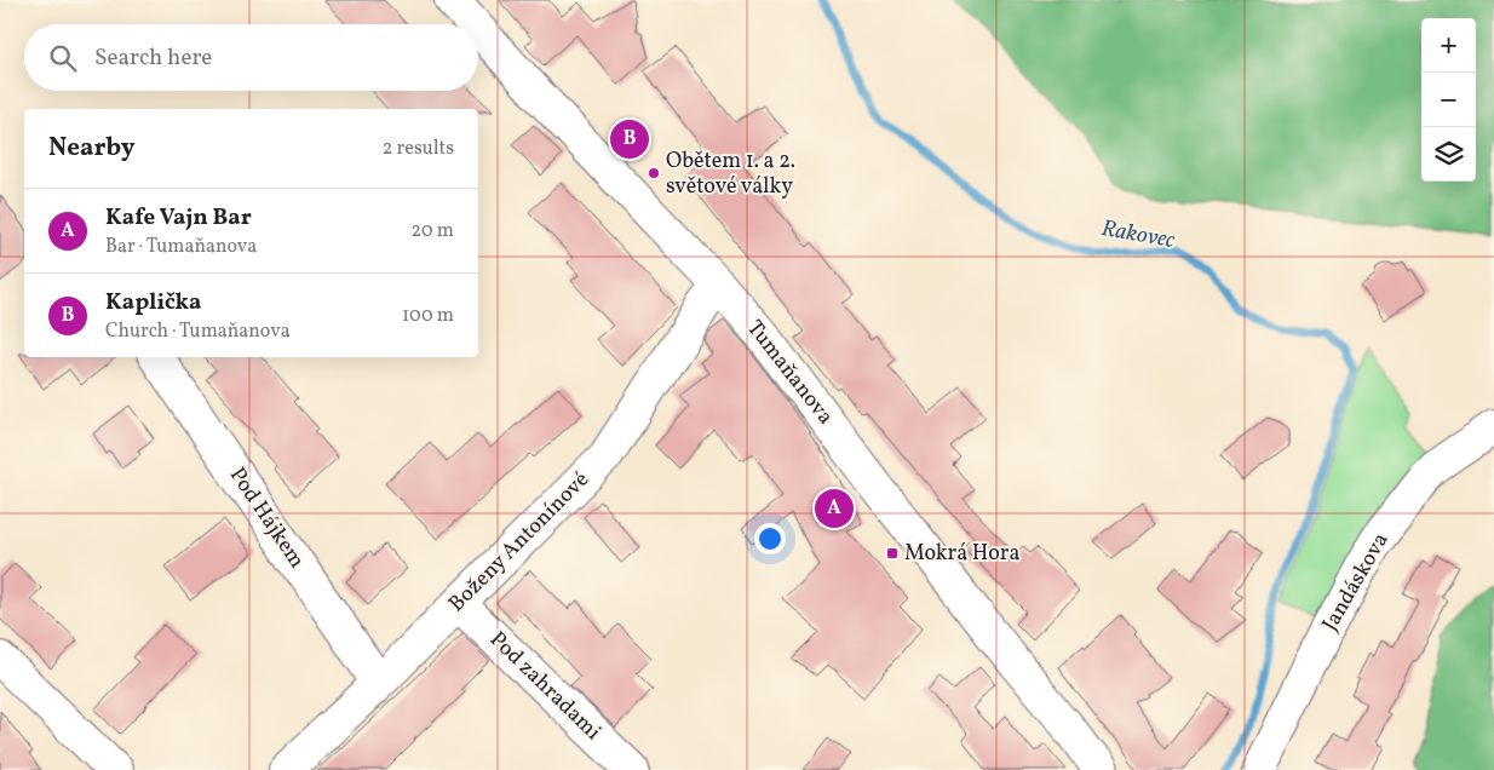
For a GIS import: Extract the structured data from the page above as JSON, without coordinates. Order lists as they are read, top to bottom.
{
  "streets": {
    "street": [
      "Tumaňanova",
      "Pod Hájkem",
      "Boženy Antonínové",
      "Jandáskova",
      "Pod zahradami"
    ]
  },
  "crossings": [
    ["Tumaňanova", "Boženy Antonínové"],
    ["Pod Hájkem", "Boženy Antonínové"],
    ["Boženy Antonínové", "Pod zahradami"]
  ],
  "water": ["Rakovec"],
  "places": {
    "other": ["Obětem 1. a 2. světové války"],
    "transit": ["Mokrá Hora"]
  },
  "page": {
    "map_buttons": ["+", "−"],
    "search": "Search here",
    "heading": ["Nearby", "2 results"],
    "pins": ["B", "A"],
    "list": [
      {
        "mark": "A",
        "name": "Kafe Vajn Bar",
        "note": "Bar · Tumaňanova",
        "value": "20 m"
      },
      {
        "mark": "B",
        "name": "Kaplička",
        "note": "Church · Tumaňanova",
        "value": "100 m"
      }
    ]
  }
}
